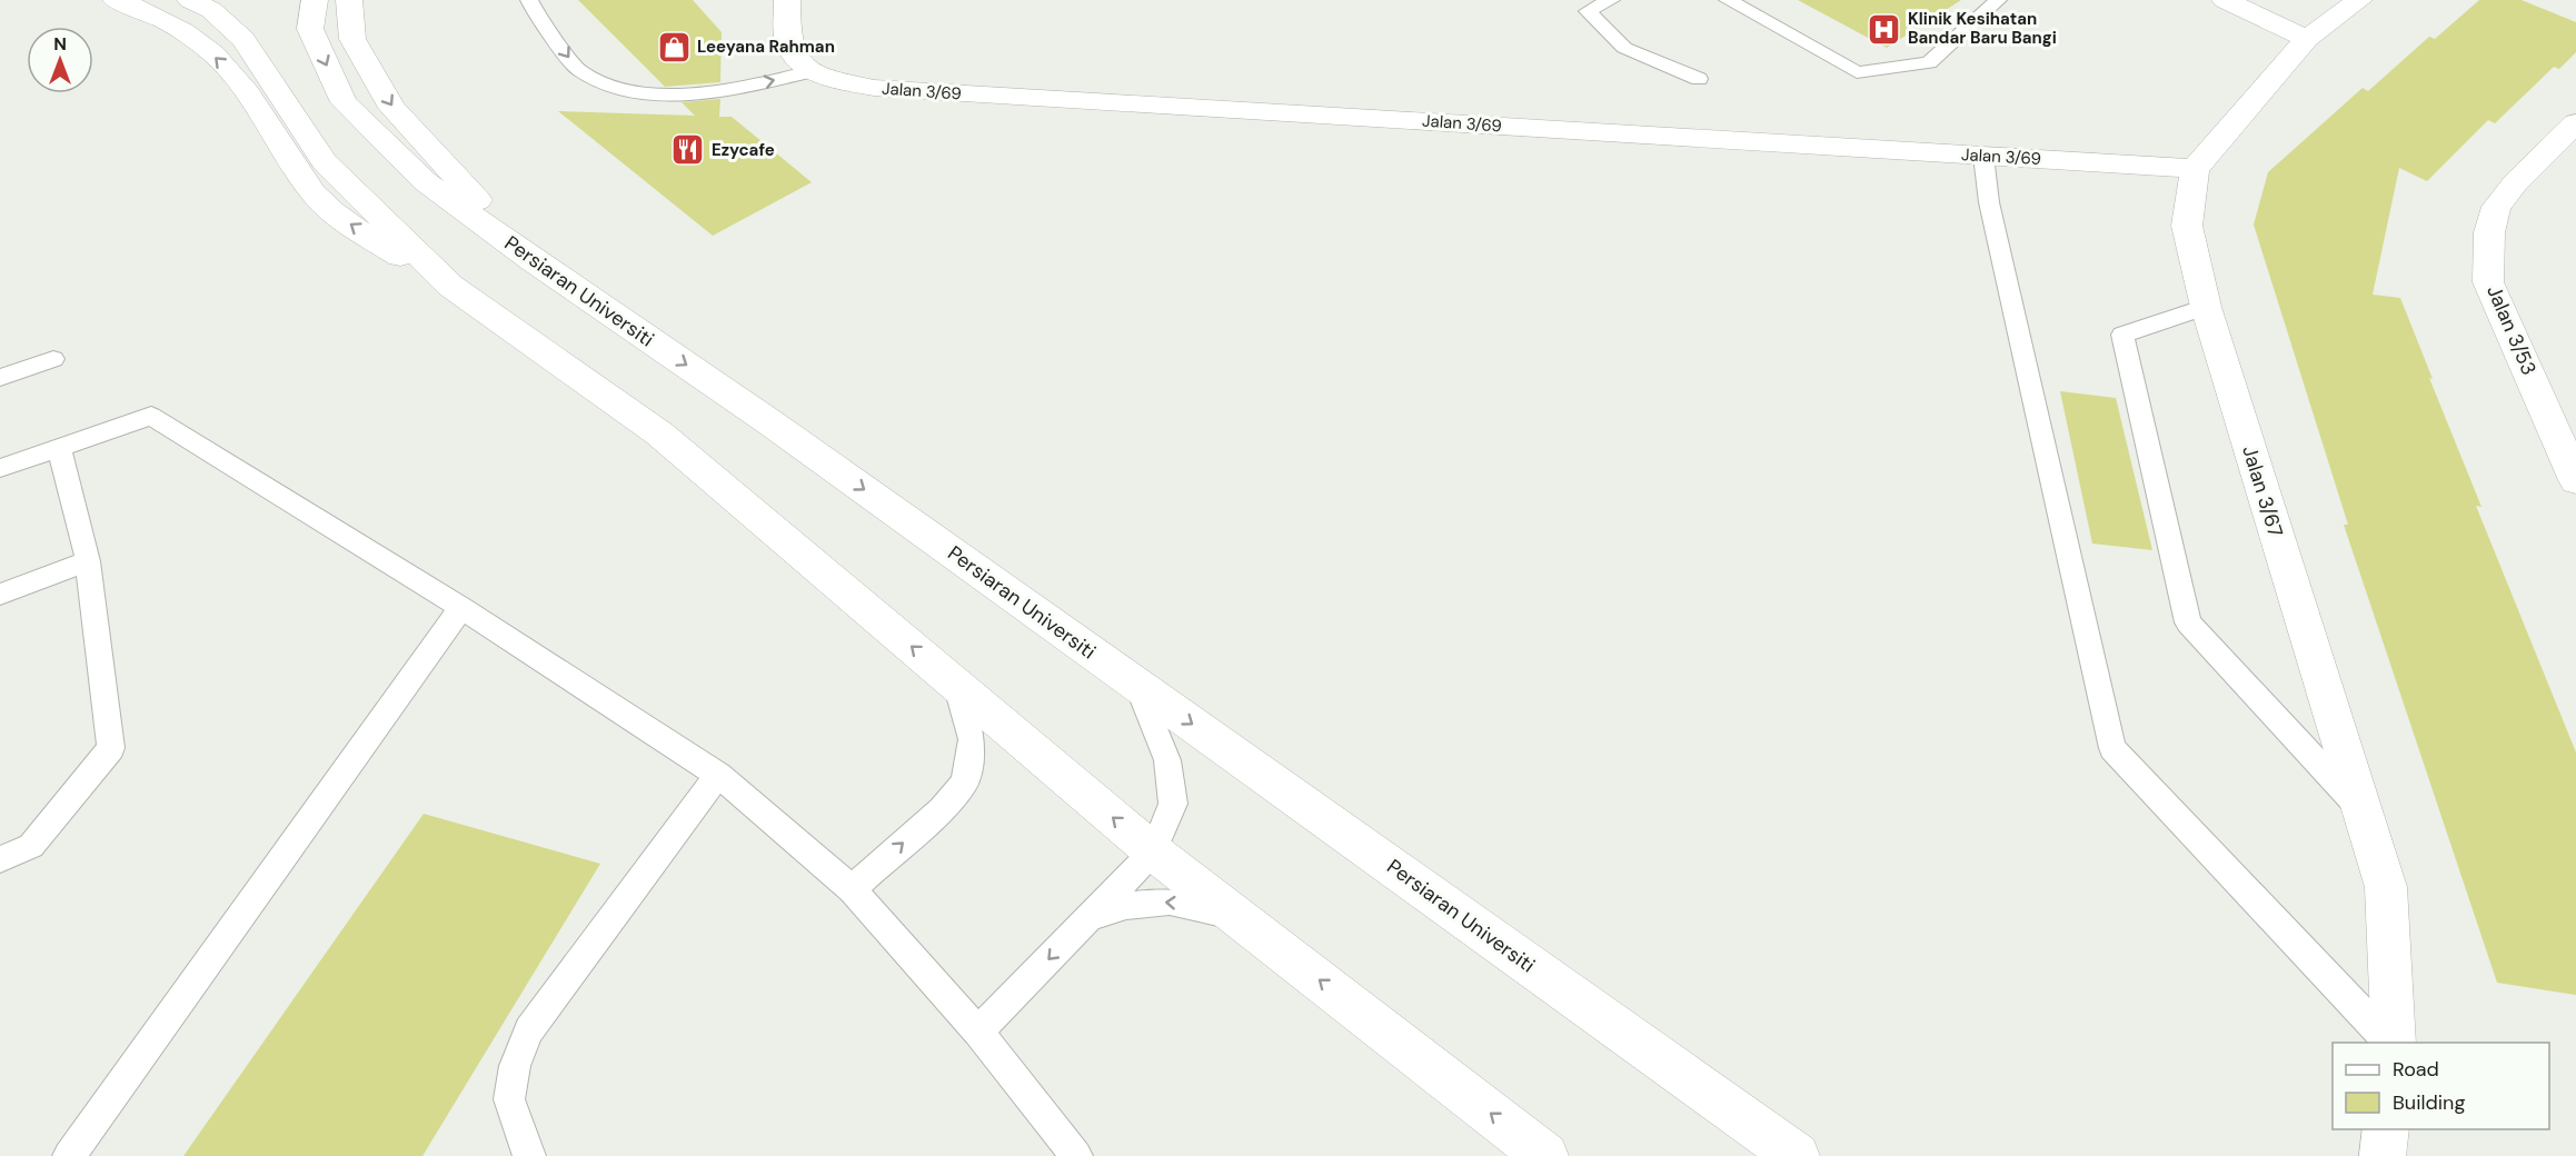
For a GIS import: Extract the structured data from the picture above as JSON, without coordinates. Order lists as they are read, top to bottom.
{
  "streets": {
    "main road": [
      "Jalan 3/69",
      "Persiaran Universiti",
      "Jalan 3/53",
      "Jalan 3/67"
    ]
  },
  "crossings": [
    ["Jalan 3/69", "Jalan 3/67"]
  ],
  "places": {
    "hospital": ["Klinik Kesihatan Bandar Baru Bangi"],
    "shop": ["Leeyana Rahman"],
    "restaurant": ["Ezycafe"]
  },
  "legend": ["Road", "Building"],
  "north": "top"
}
